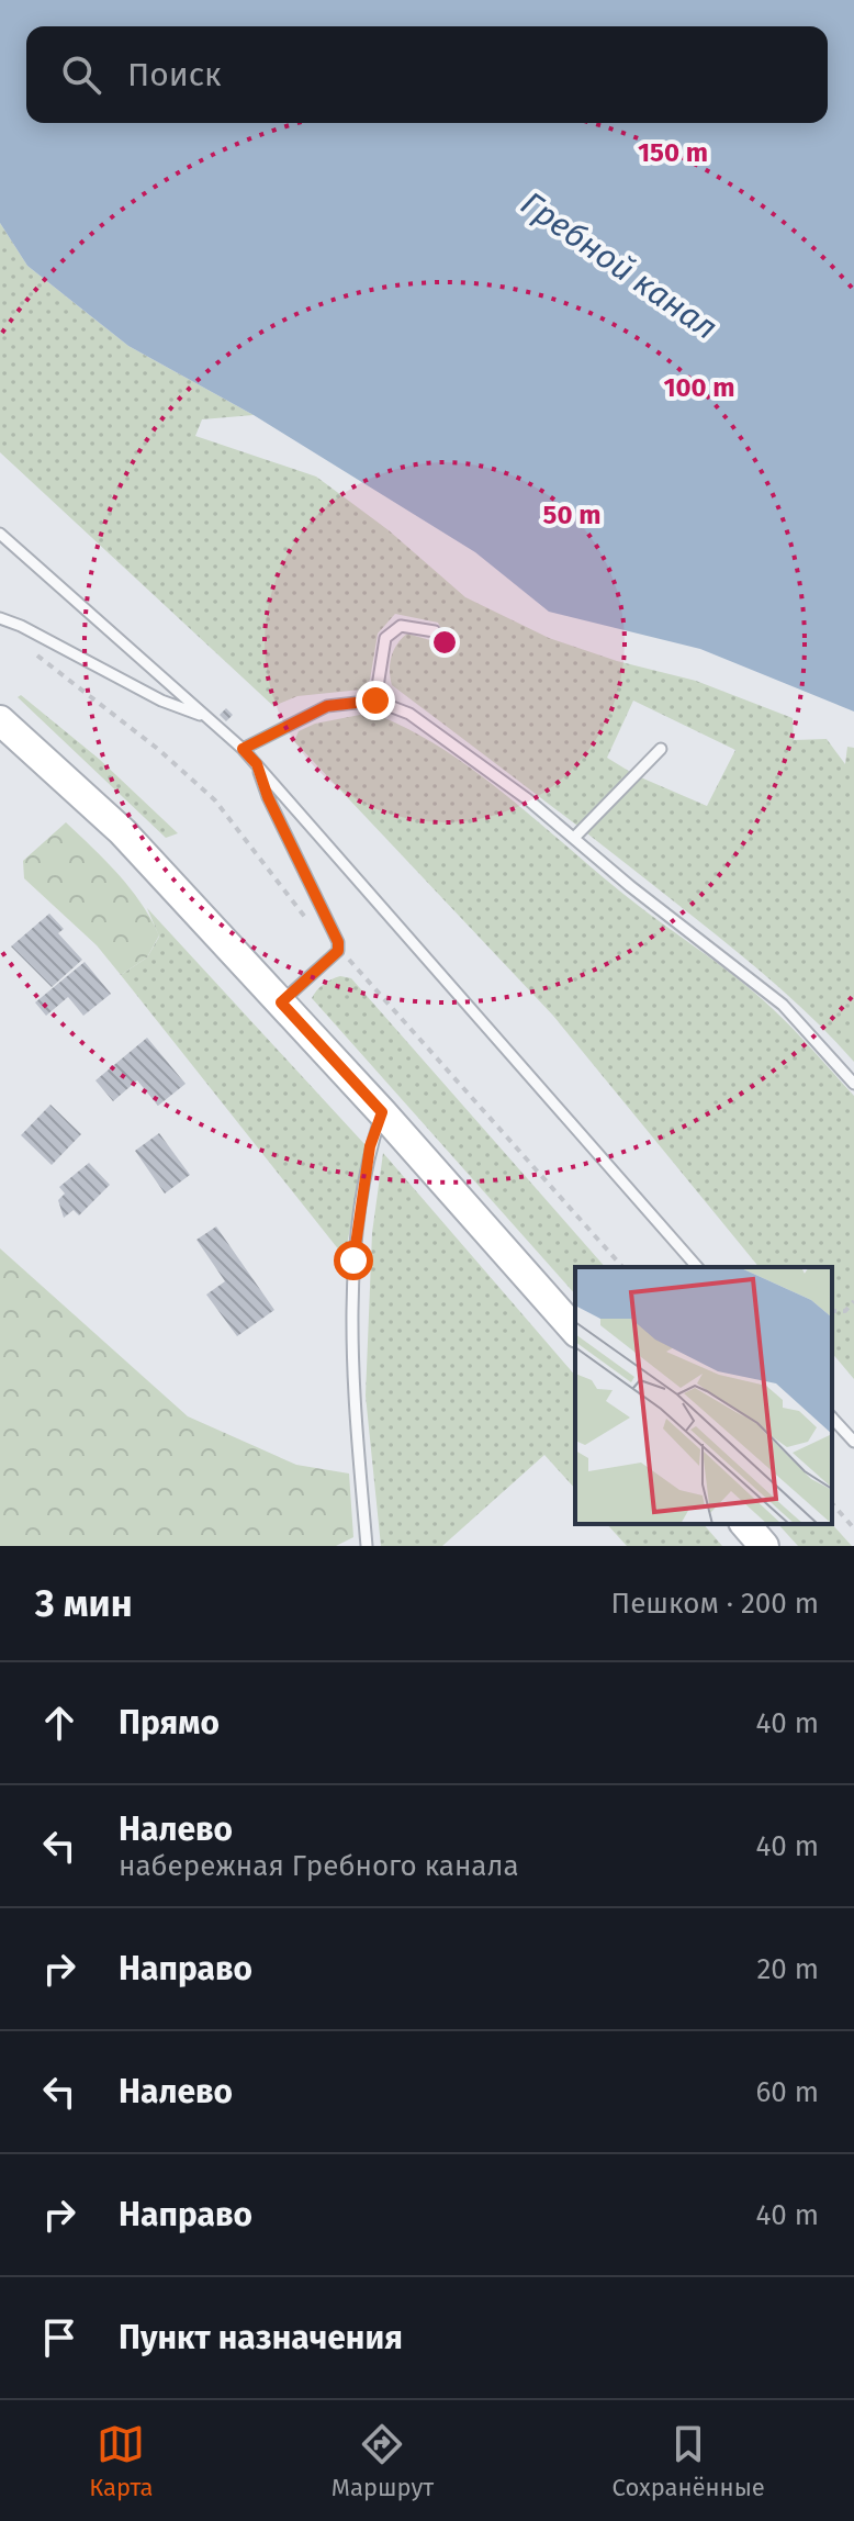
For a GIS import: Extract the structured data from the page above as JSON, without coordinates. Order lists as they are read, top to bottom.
{
  "water": ["Гребной канал"],
  "page": {
    "search": "Поиск",
    "heading": ["3 мин", "Пешком · 200 m"],
    "list": [
      ["Прямо", "40 m"],
      ["Налево", "набережная Гребного канала", "40 m"],
      ["Направо", "20 m"],
      ["Налево", "60 m"],
      ["Направо", "40 m"],
      "Пункт назначения"
    ],
    "nav": ["Карта", "Маршрут", "Сохранённые"]
  },
  "rings": ["150 m", "100 m", "50 m"]
}
